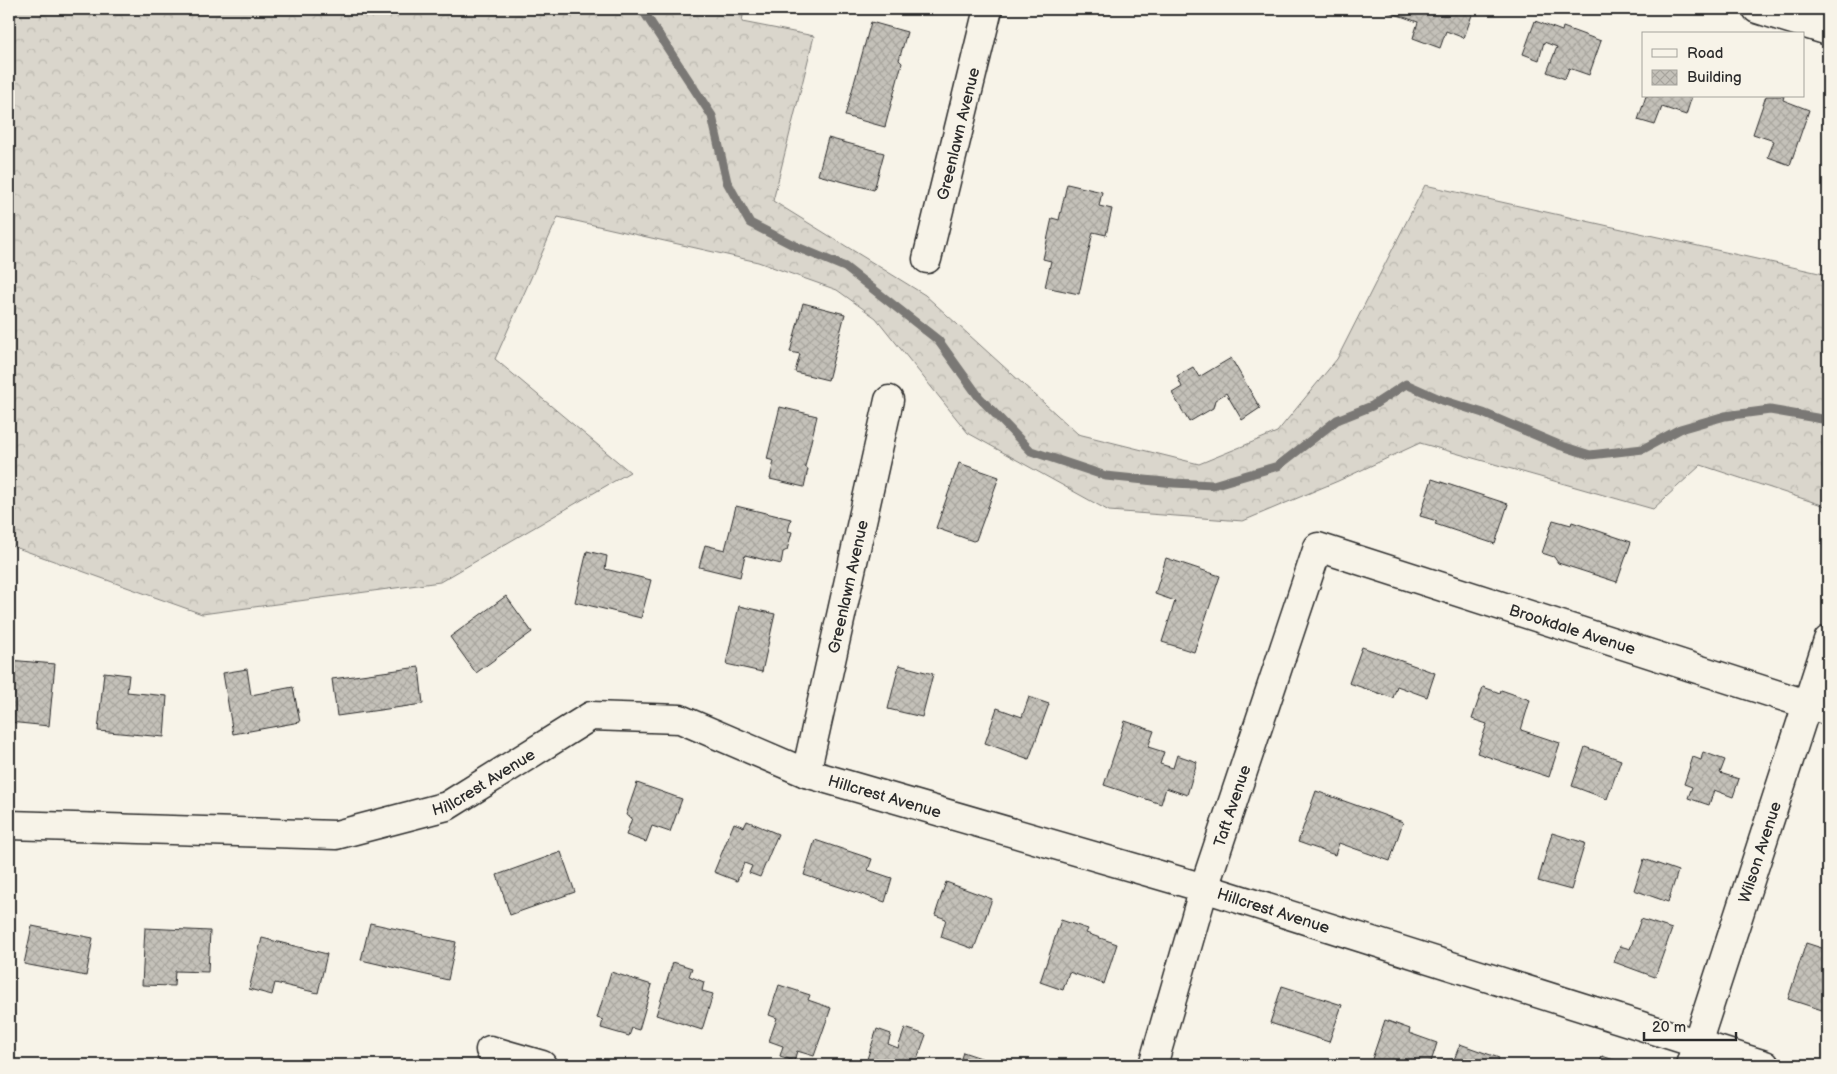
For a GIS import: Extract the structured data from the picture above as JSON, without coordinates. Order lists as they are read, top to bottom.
{
  "streets": {
    "street": [
      "Greenlawn Avenue",
      "Brookdale Avenue",
      "Hillcrest Avenue",
      "Taft Avenue",
      "Wilson Avenue"
    ]
  },
  "crossings": [
    ["Greenlawn Avenue", "Hillcrest Avenue"],
    ["Brookdale Avenue", "Taft Avenue"],
    ["Brookdale Avenue", "Wilson Avenue"],
    ["Hillcrest Avenue", "Taft Avenue"],
    ["Hillcrest Avenue", "Wilson Avenue"]
  ],
  "legend": ["Road", "Building"],
  "scale_bar": "20 m"
}
